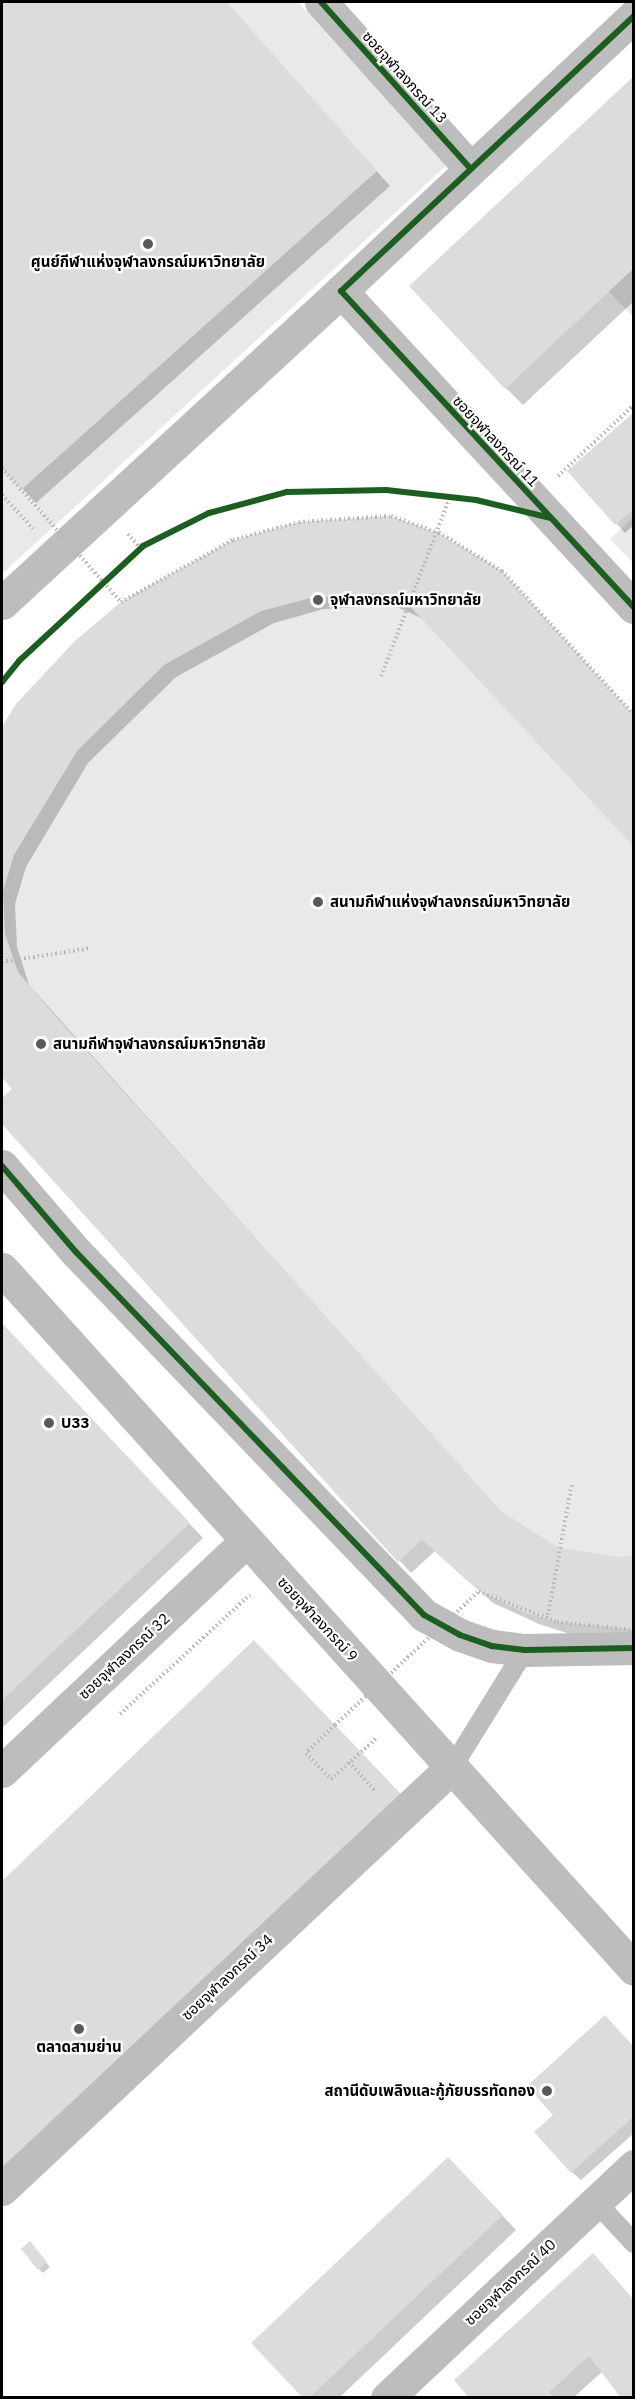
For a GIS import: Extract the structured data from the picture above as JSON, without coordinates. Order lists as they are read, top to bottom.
{
  "streets": {
    "street": [
      "ซอยจุฬาลงกรณ์ 13",
      "ซอยจุฬาลงกรณ์ 11",
      "ซอยจุฬาลงกรณ์ 9",
      "ซอยจุฬาลงกรณ์ 32",
      "ซอยจุฬาลงกรณ์ 34",
      "ซอยจุฬาลงกรณ์ 40"
    ]
  },
  "crossings": [
    ["ซอยจุฬาลงกรณ์ 9", "ซอยจุฬาลงกรณ์ 32"],
    ["ซอยจุฬาลงกรณ์ 9", "ซอยจุฬาลงกรณ์ 34"]
  ],
  "places": [
    "ศูนย์กีฬาแห่งจุฬาลงกรณ์มหาวิทยาลัย",
    "จุฬาลงกรณ์มหาวิทยาลัย",
    "สนามกีฬาแห่งจุฬาลงกรณ์มหาวิทยาลัย",
    "สนามกีฬาจุฬาลงกรณ์มหาวิทยาลัย",
    "U33",
    "ตลาดสามย่าน",
    "สถานีดับเพลิงและกู้ภัยบรรทัดทอง"
  ]
}
